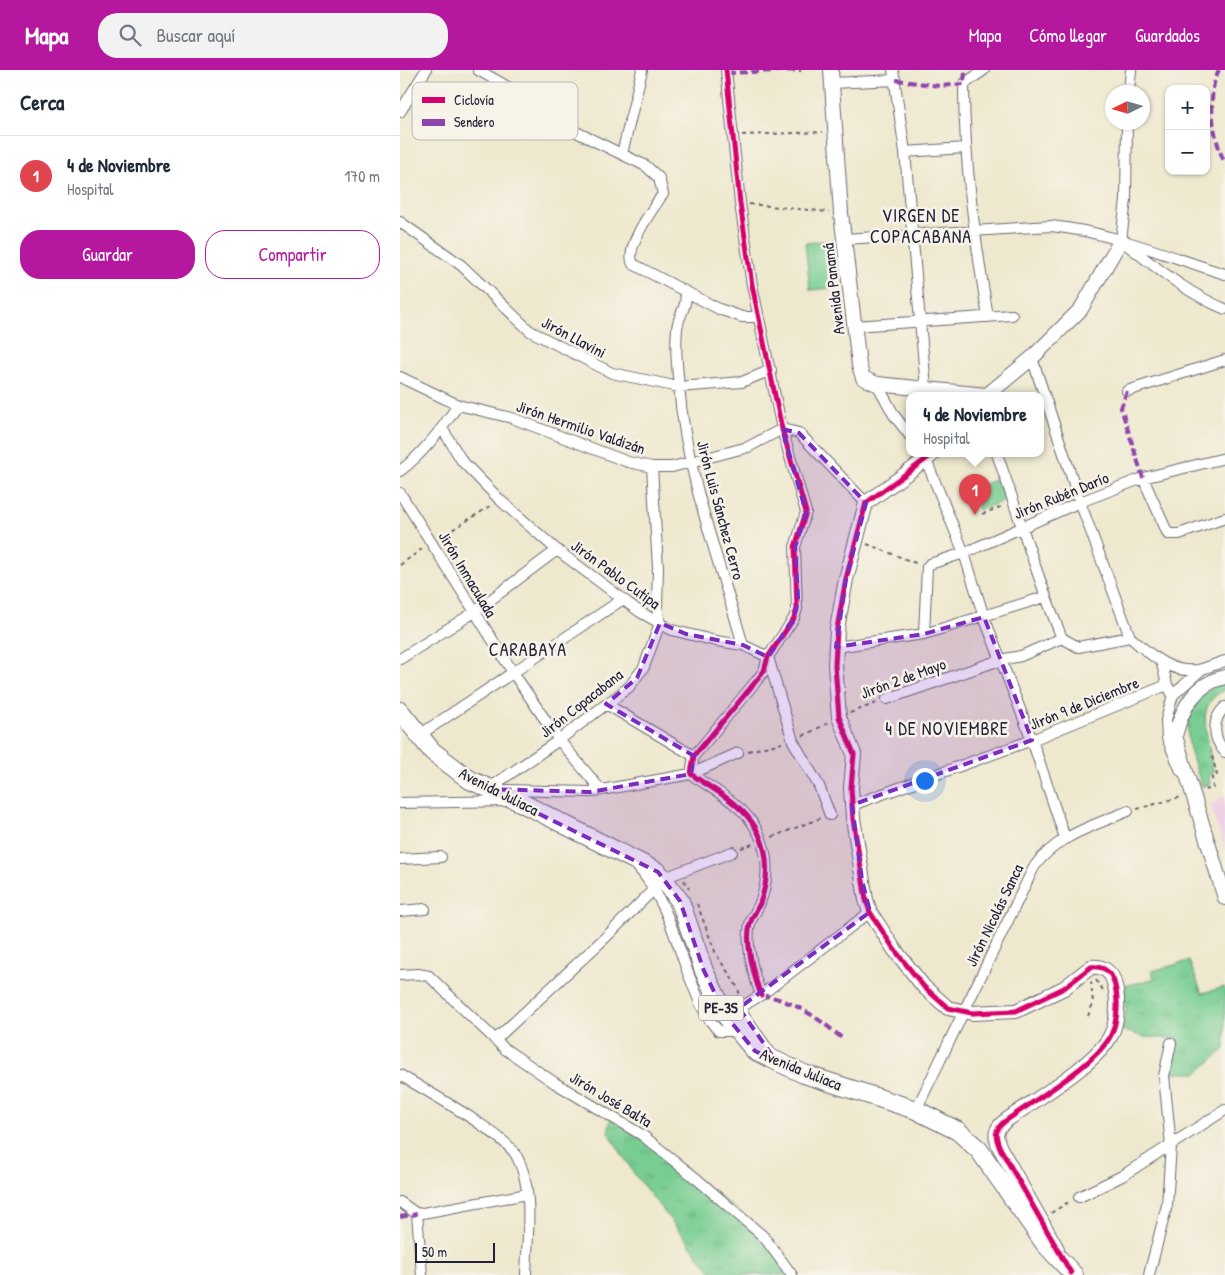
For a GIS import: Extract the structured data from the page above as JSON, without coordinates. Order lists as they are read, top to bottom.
{
  "streets": {
    "highway": ["Avenida Juliaca", "PE-3S"],
    "street": [
      "Avenida Panamá",
      "Jirón Llavini",
      "Jirón Hermilio Valdizán",
      "Jirón Rubén Darío",
      "Jirón Luis Sánchez Cerro",
      "Jirón Inmaculada",
      "Jirón Pablo Cutipa",
      "Jirón 2 de Mayo",
      "Jirón Copacabana",
      "Jirón 9 de Diciembre",
      "Jirón Nicolás Sanca",
      "Jirón José Balta"
    ]
  },
  "crossings": [
    ["Jirón Llavini", "Jirón Luis Sánchez Cerro"],
    ["Jirón Hermilio Valdizán", "Jirón Luis Sánchez Cerro"],
    ["Jirón Hermilio Valdizán", "Jirón Copacabana"],
    ["Jirón Luis Sánchez Cerro", "Jirón Pablo Cutipa"],
    ["Jirón Inmaculada", "Jirón Copacabana"],
    ["Jirón Pablo Cutipa", "Jirón Copacabana"],
    ["Jirón Copacabana", "Avenida Juliaca"],
    ["Avenida Juliaca", "Jirón Nicolás Sanca"]
  ],
  "districts": ["VIRGEN DE COPACABANA", "CARABAYA", "4 DE NOVIEMBRE"],
  "legend": ["Ciclovía", "Sendero"],
  "scale_bar": "50 m",
  "north": "left",
  "page": {
    "header": "Mapa",
    "search": "Buscar aquí",
    "nav": ["Mapa", "Cómo llegar", "Guardados"],
    "heading": "Cerca",
    "map_buttons": ["+", "−"],
    "list": [
      {
        "mark": "1",
        "name": "4 de Noviembre",
        "note": "Hospital",
        "value": "170 m"
      }
    ],
    "buttons": ["Guardar", "Compartir"],
    "popup": ["4 de Noviembre", "Hospital"],
    "pins": "1",
    "scale": "50 m"
  }
}
